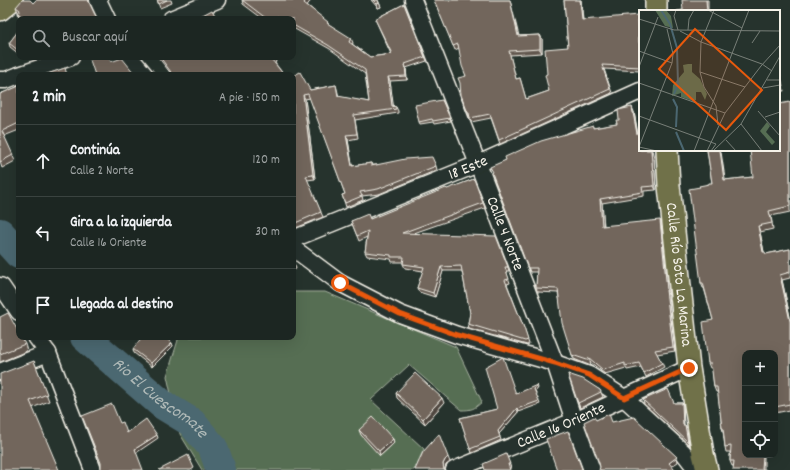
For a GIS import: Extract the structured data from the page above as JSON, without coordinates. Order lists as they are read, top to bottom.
{
  "streets": {
    "main road": ["Calle Río Soto La Marina"],
    "street": ["18 Este", "Calle 4 Norte", "Calle 16 Oriente"]
  },
  "crossings": [
    ["18 Este", "Calle 4 Norte"],
    ["Calle 4 Norte", "Calle 16 Oriente"],
    ["Calle Río Soto La Marina", "Calle 16 Oriente"]
  ],
  "water": ["Rio El Cuescomate"],
  "page": {
    "search": "Buscar aquí",
    "heading": ["2 min", "A pie · 150 m"],
    "list": [
      ["Continúa", "Calle 2 Norte", "120 m"],
      ["Gira a la izquierda", "Calle 16 Oriente", "30 m"],
      "Llegada al destino"
    ],
    "map_buttons": ["+", "−"]
  }
}
